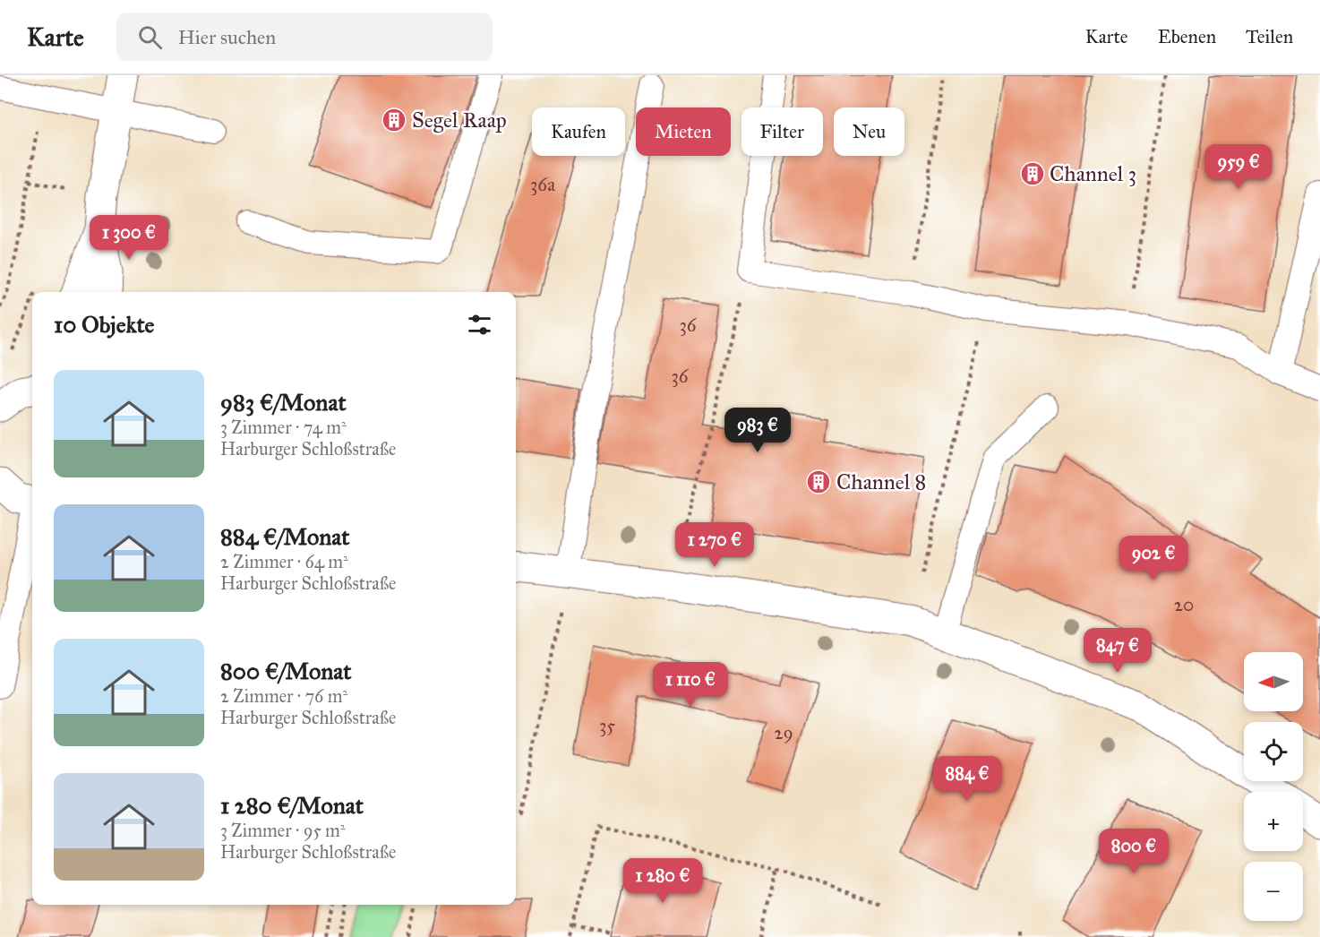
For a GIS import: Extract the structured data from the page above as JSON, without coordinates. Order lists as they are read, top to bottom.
{
  "places": {
    "building": ["Segel Raap", "Channel 3", "Channel 8"]
  },
  "house_numbers": [
    "36a",
    "36",
    "36",
    "20",
    "35",
    "29"
  ],
  "north": "left",
  "page": {
    "header": "Karte",
    "search": "Hier suchen",
    "nav": ["Karte", "Ebenen", "Teilen"],
    "chip": [
      "Kaufen",
      "Mieten",
      "Filter",
      "Neu"
    ],
    "price": [
      "959 €",
      "1 300 €",
      "983 €",
      "1 270 €",
      "902 €",
      "847 €",
      "1 110 €",
      "884 €",
      "800 €",
      "1 280 €"
    ],
    "heading": "10 Objekte",
    "list": [
      {
        "name": "983 €/Monat",
        "note": "3 Zimmer · 74 m² · Harburger Schloßstraße"
      },
      {
        "name": "884 €/Monat",
        "note": "2 Zimmer · 64 m² · Harburger Schloßstraße"
      },
      {
        "name": "800 €/Monat",
        "note": "2 Zimmer · 76 m² · Harburger Schloßstraße"
      },
      {
        "name": "1 280 €/Monat",
        "note": "3 Zimmer · 95 m² · Harburger Schloßstraße"
      }
    ],
    "map_buttons": ["+", "−"]
  }
}
